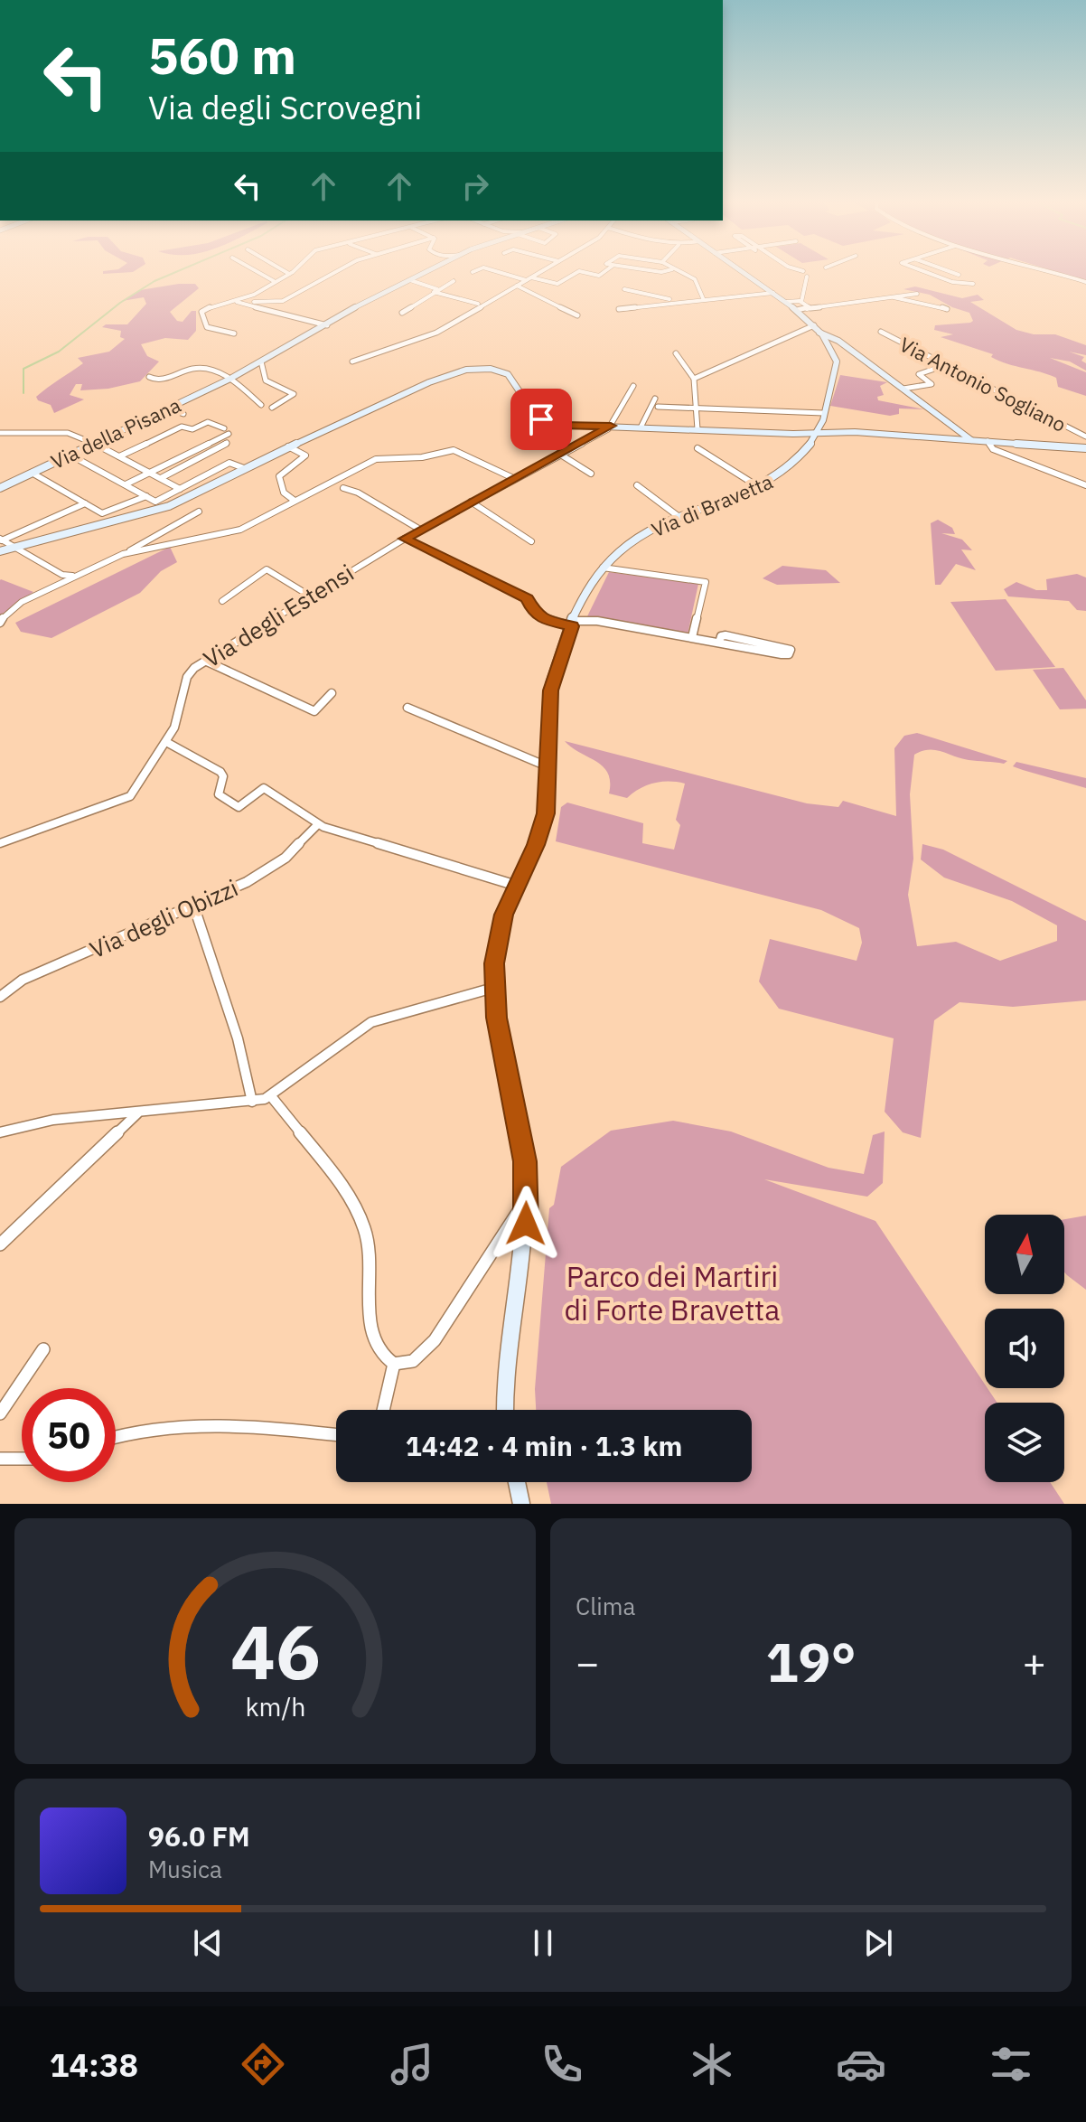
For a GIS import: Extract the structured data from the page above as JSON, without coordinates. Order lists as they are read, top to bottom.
{
  "streets": {
    "main road": ["Via della Pisana", "Via di Bravetta"],
    "street": ["Via Antonio Sogliano", "Via degli Estensi", "Via degli Obizzi"]
  },
  "parks": ["Parco dei Martiri di Forte Bravetta"],
  "north": "top",
  "page": {
    "turn": ["560 m", "Via degli Scrovegni"],
    "limit": "50",
    "trip": "14:42 · 4 min · 1.3 km",
    "tile": "Clima",
    "heat": ["−", "19°", "+"],
    "song": ["96.0 FM", "Musica"],
    "tabs": "14:38",
    "gauge": ["46", "km/h"]
  }
}
